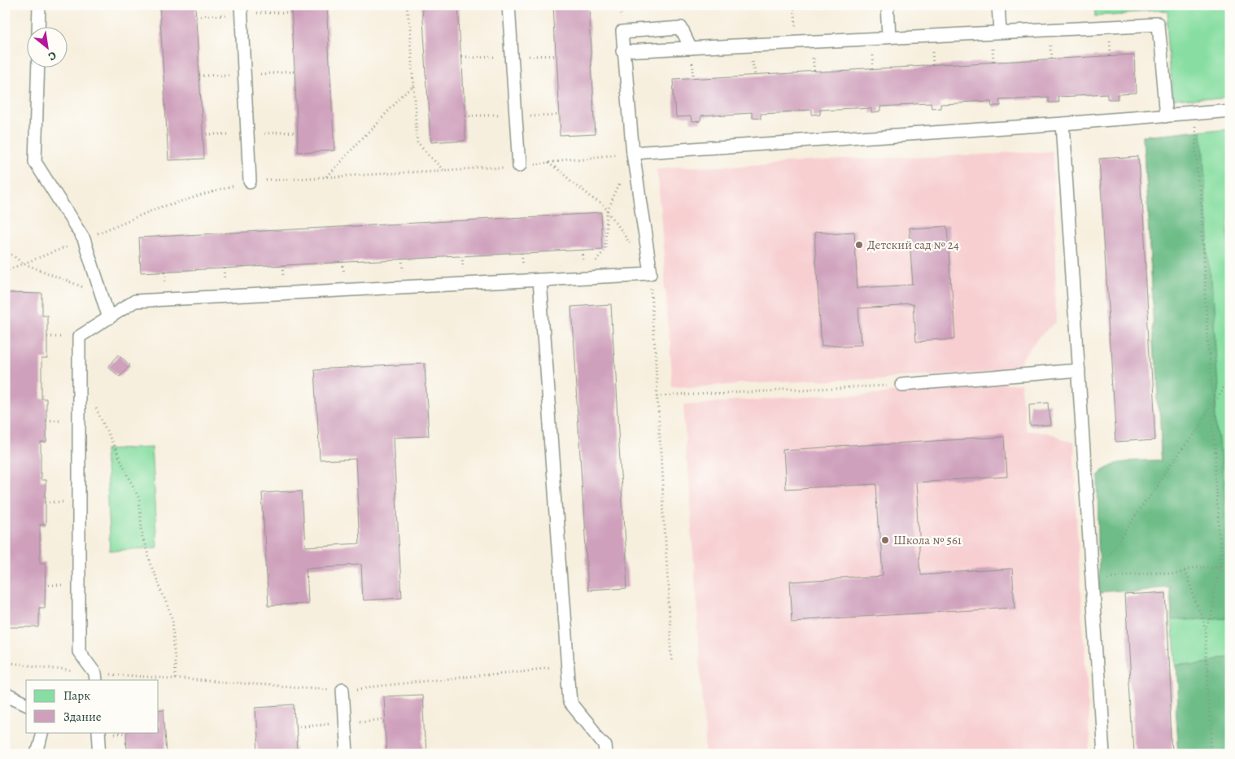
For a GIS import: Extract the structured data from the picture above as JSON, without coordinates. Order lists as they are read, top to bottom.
{
  "places": ["Детский сад № 24", "Школа № 561"],
  "legend": ["Парк", "Здание"],
  "north": "bottom right"
}
